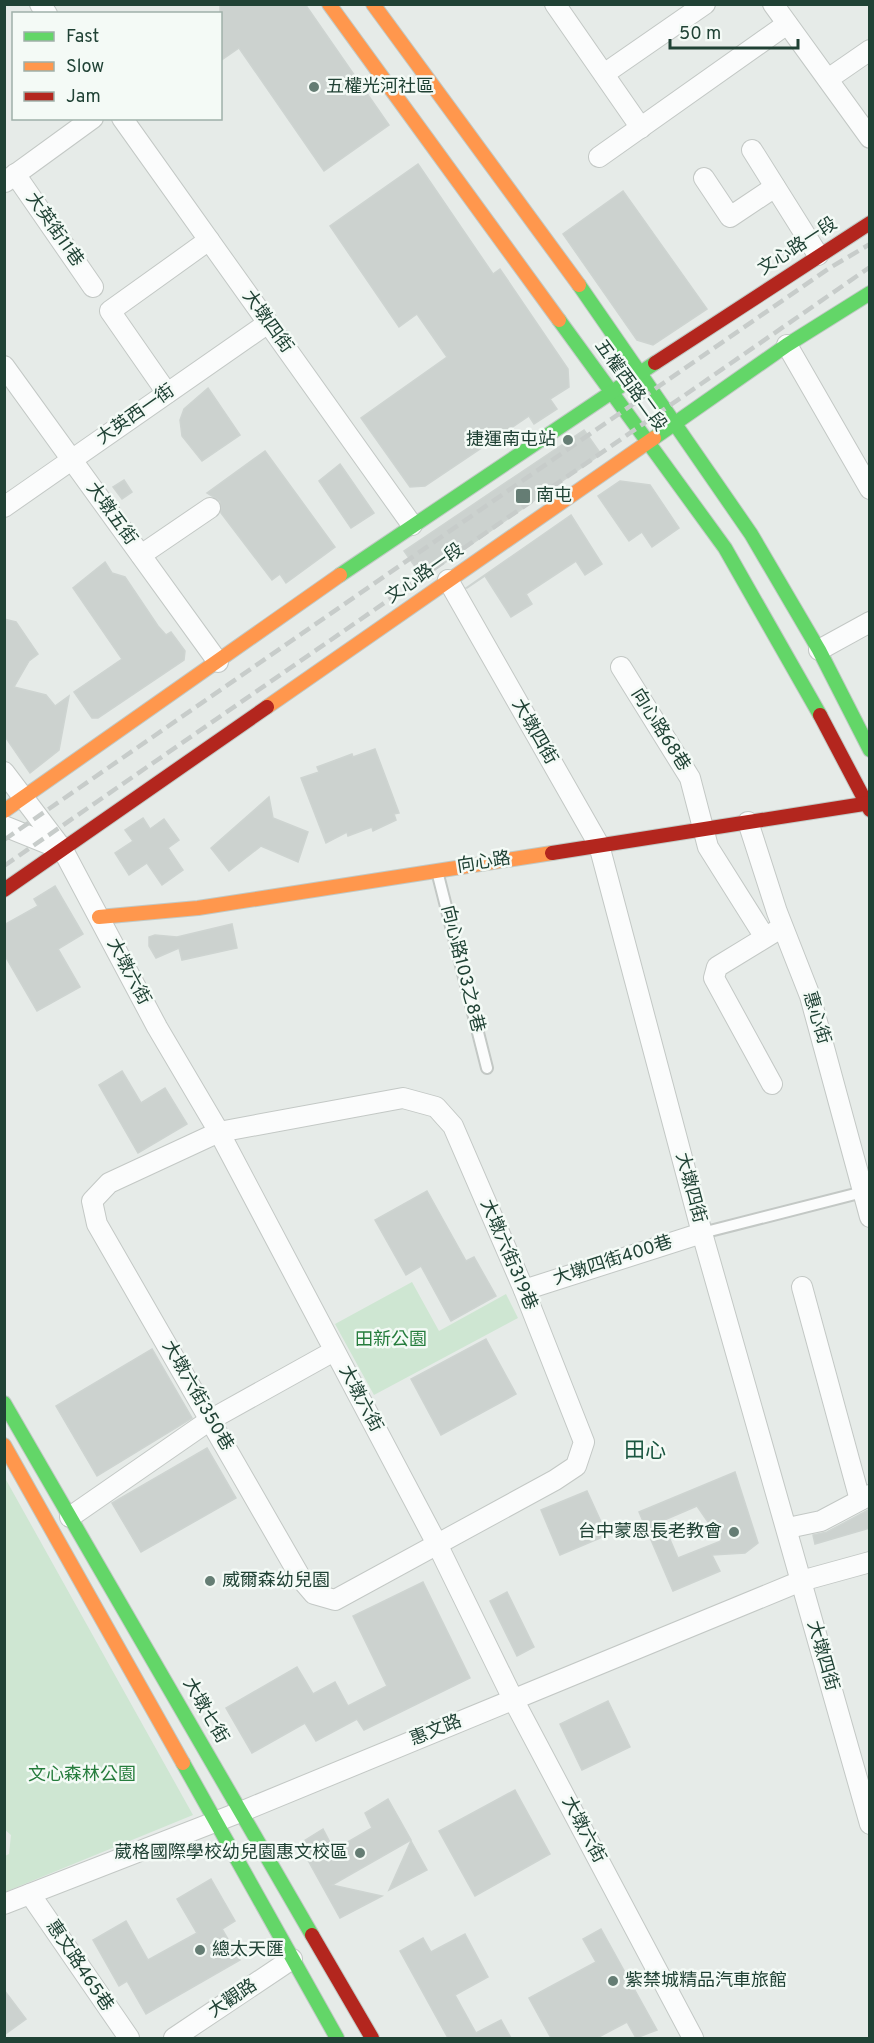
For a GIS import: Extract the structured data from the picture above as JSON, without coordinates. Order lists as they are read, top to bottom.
{
  "streets": {
    "main road": [
      "文心路一段",
      "五權西路二段",
      "向心路",
      "大墩七街"
    ],
    "street": [
      "大英街11巷",
      "大墩四街",
      "大英西一街",
      "大墩五街",
      "向心路68巷",
      "大墩六街",
      "惠心街",
      "大墩六街319巷",
      "大墩四街400巷",
      "大墩六街350巷",
      "惠文路",
      "惠文路465巷",
      "大觀路"
    ],
    "lane": ["向心路103之8巷"]
  },
  "crossings": [
    ["文心路一段", "大墩四街"],
    ["文心路一段", "五權西路二段"],
    ["文心路一段", "大墩五街"],
    ["文心路一段", "大墩六街"],
    ["大墩四街", "大英西一街"],
    ["大墩四街", "向心路"],
    ["大墩四街", "大墩四街400巷"],
    ["大墩四街", "惠文路"],
    ["五權西路二段", "向心路"],
    ["大英西一街", "大墩五街"],
    ["向心路68巷", "向心路"],
    ["向心路", "向心路103之8巷"],
    ["向心路", "大墩六街"],
    ["向心路", "惠心街"],
    ["大墩六街", "大墩六街319巷"],
    ["大墩六街", "大墩六街350巷"],
    ["大墩六街", "惠文路"],
    ["大墩六街319巷", "大墩四街400巷"],
    ["大墩六街319巷", "大墩六街350巷"],
    ["大墩七街", "惠文路"],
    ["惠文路", "惠文路465巷"]
  ],
  "districts": ["田心"],
  "parks": ["田新公園", "文心森林公園"],
  "places": {
    "other": [
      "五權光河社區",
      "捷運南屯站",
      "台中蒙恩長老教會",
      "威爾森幼兒園",
      "葳格國際學校幼兒園惠文校區",
      "總太天匯",
      "紫禁城精品汽車旅館"
    ],
    "transit": ["南屯"]
  },
  "legend": ["Fast", "Slow", "Jam"],
  "scale_bar": "50 m"
}
